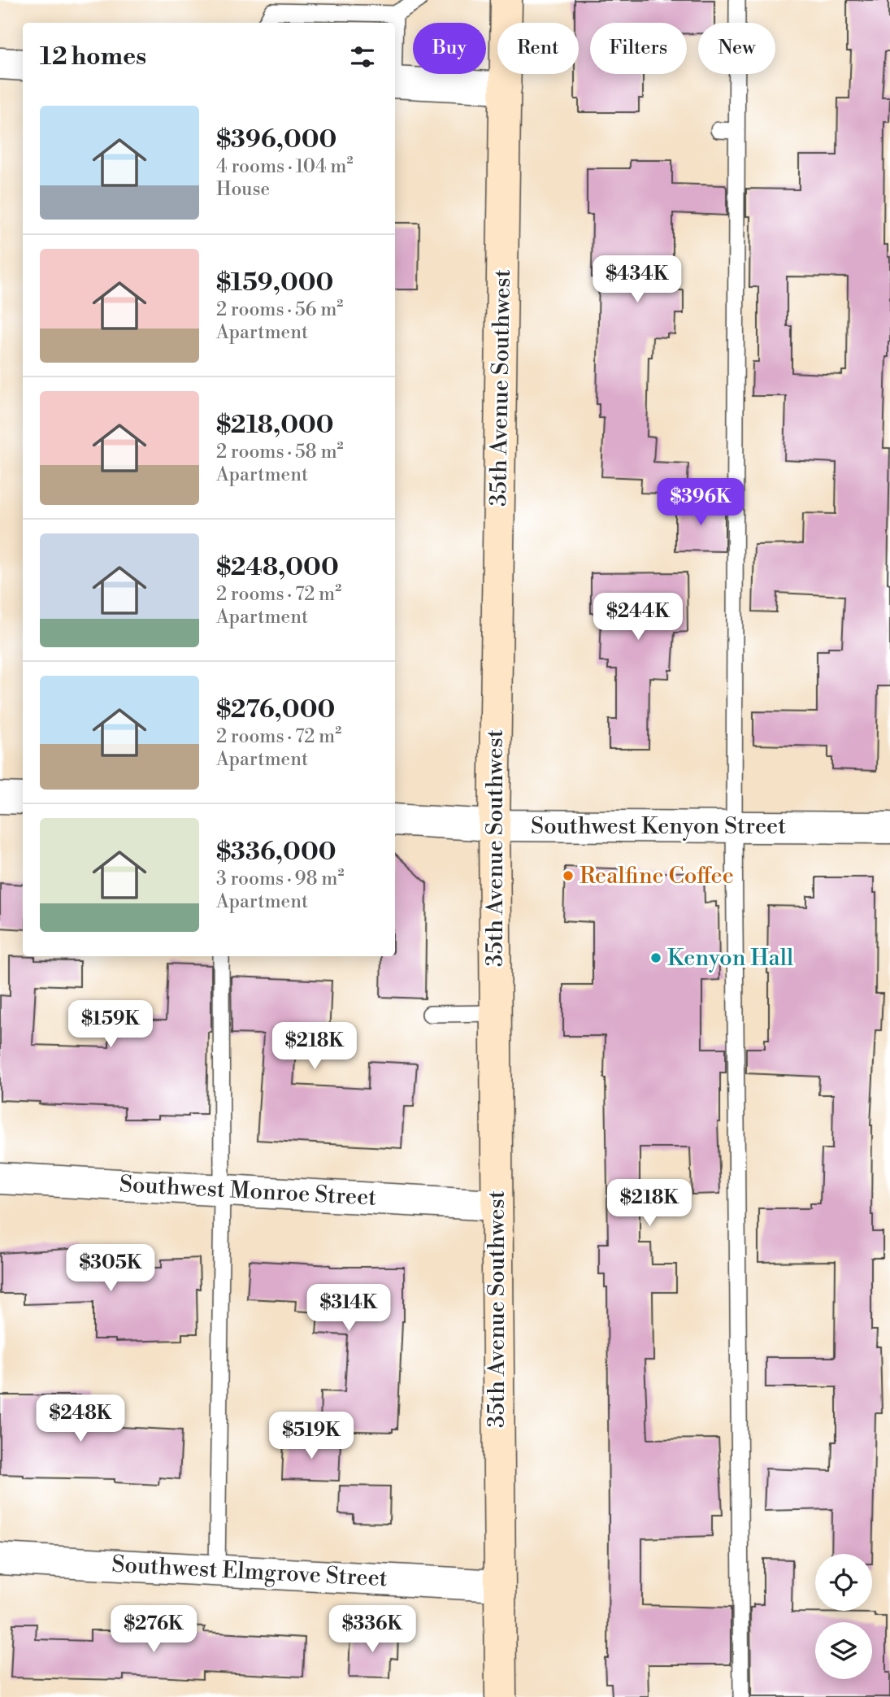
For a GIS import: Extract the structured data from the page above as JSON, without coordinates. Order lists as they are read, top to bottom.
{
  "streets": {
    "main road": ["35th Avenue Southwest"],
    "street": ["Southwest Kenyon Street", "Southwest Monroe Street", "Southwest Elmgrove Street"]
  },
  "crossings": [
    ["35th Avenue Southwest", "Southwest Kenyon Street"],
    ["35th Avenue Southwest", "Southwest Monroe Street"],
    ["35th Avenue Southwest", "Southwest Elmgrove Street"]
  ],
  "places": ["Realfine Coffee", "Kenyon Hall"],
  "page": {
    "chip": [
      "Buy",
      "Rent",
      "Filters",
      "New"
    ],
    "heading": "12 homes",
    "list": [
      {
        "name": "$396,000",
        "note": "4 rooms · 104 m² · House"
      },
      {
        "name": "$159,000",
        "note": "2 rooms · 56 m² · Apartment"
      },
      {
        "name": "$218,000",
        "note": "2 rooms · 58 m² · Apartment"
      },
      {
        "name": "$248,000",
        "note": "2 rooms · 72 m² · Apartment"
      },
      {
        "name": "$276,000",
        "note": "2 rooms · 72 m² · Apartment"
      },
      {
        "name": "$336,000",
        "note": "3 rooms · 98 m² · Apartment"
      }
    ],
    "price": [
      "$434K",
      "$396K",
      "$244K",
      "$159K",
      "$218K",
      "$218K",
      "$305K",
      "$314K",
      "$248K",
      "$519K",
      "$276K",
      "$336K"
    ]
  }
}
